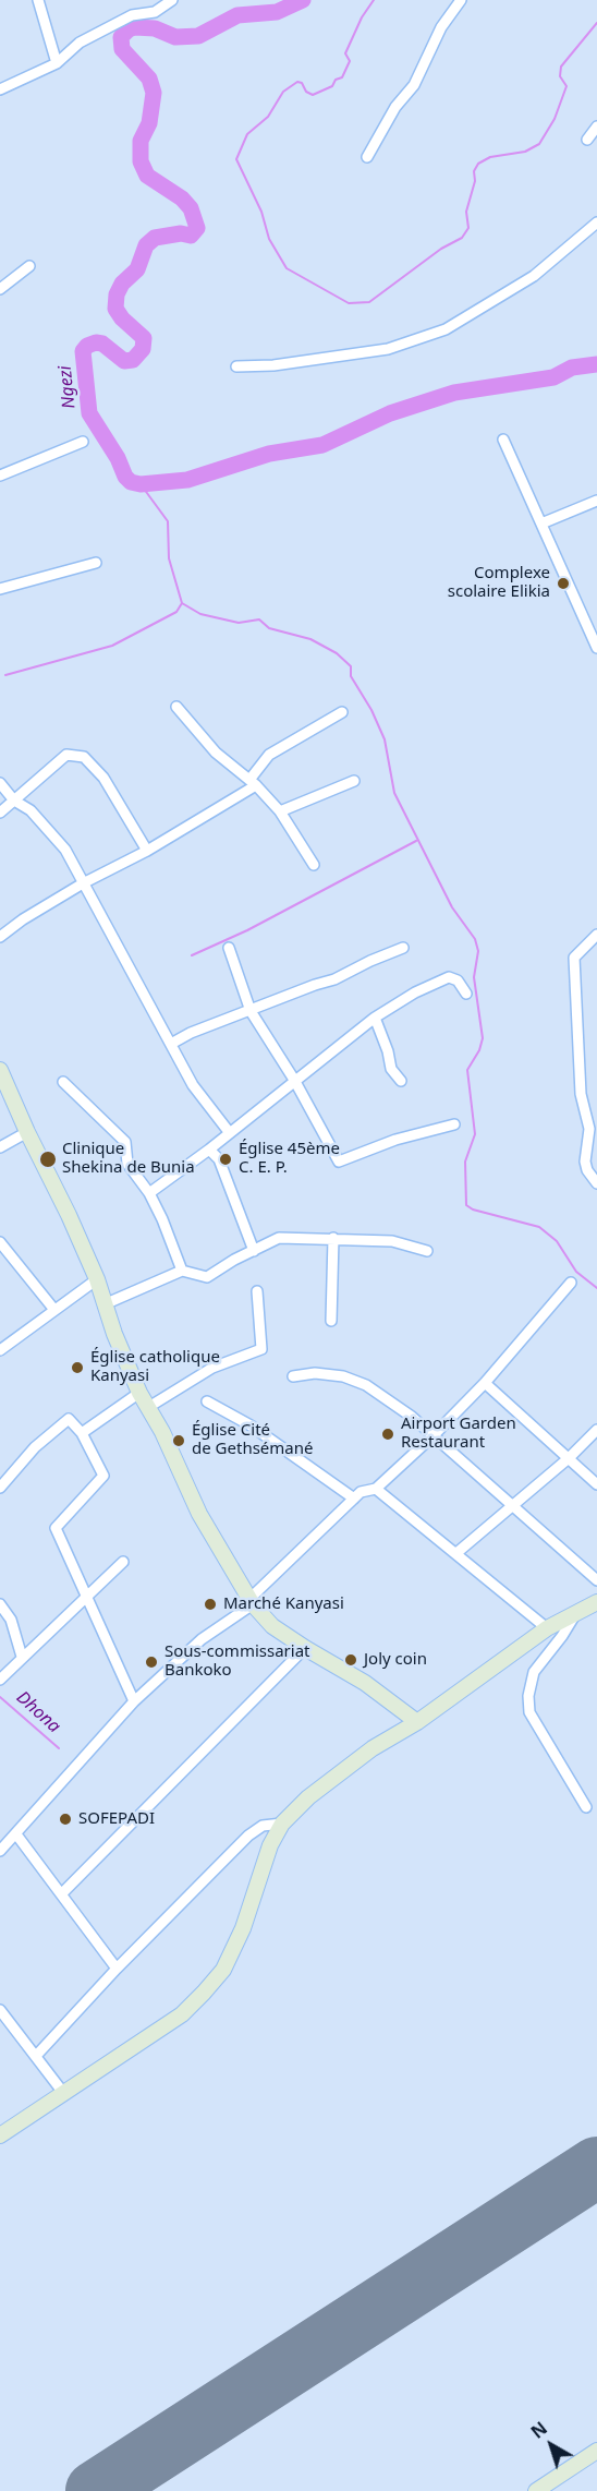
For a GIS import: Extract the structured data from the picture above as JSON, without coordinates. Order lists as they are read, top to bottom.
{
  "water": ["Ngezi", "Dhona"],
  "places": [
    "Complexe scolaire Elikia",
    "Clinique Shekina de Bunia",
    "Église 45ème C. E. P.",
    "Église catholique Kanyasi",
    "Airport Garden Restaurant",
    "Église Cité de Gethsémané",
    "Marché Kanyasi",
    "Joly coin",
    "Sous-commissariat Bankoko",
    "SOFEPADI"
  ],
  "north": "top left"
}
